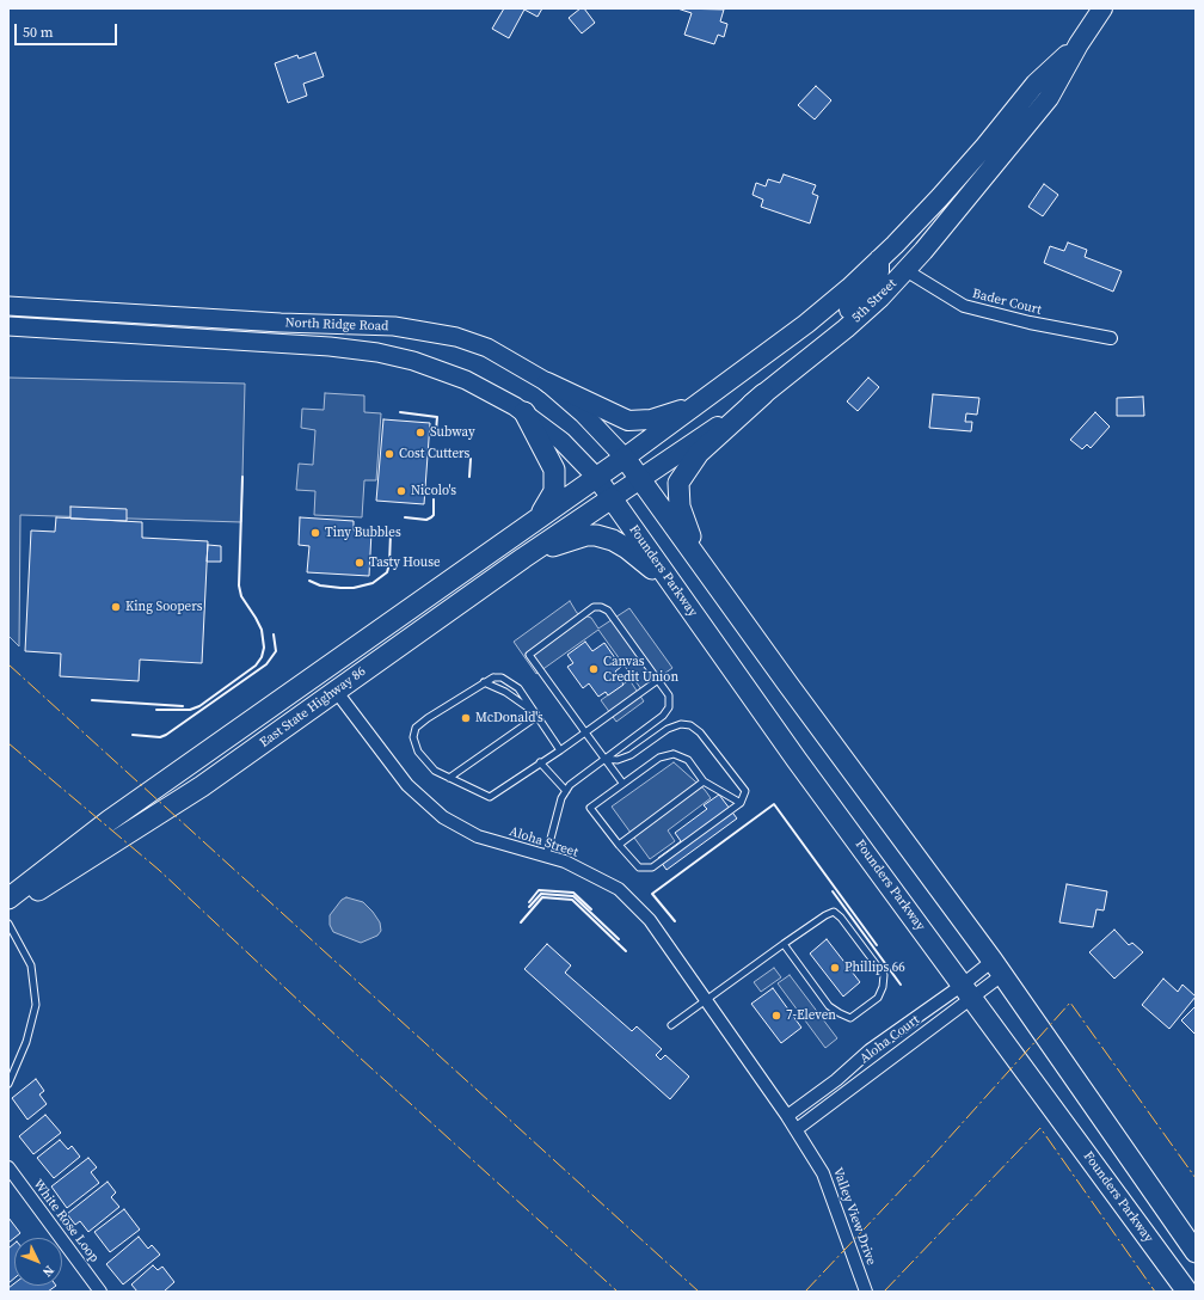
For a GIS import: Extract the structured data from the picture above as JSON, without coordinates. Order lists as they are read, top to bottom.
{
  "streets": {
    "highway": ["5th Street", "Founders Parkway", "East State Highway 86"],
    "main road": ["North Ridge Road"],
    "street": [
      "Bader Court",
      "Aloha Street",
      "Aloha Court",
      "Valley View Drive",
      "White Rose Loop"
    ]
  },
  "crossings": [
    ["5th Street", "Bader Court"],
    ["5th Street", "North Ridge Road"],
    ["5th Street", "Founders Parkway"],
    ["5th Street", "East State Highway 86"],
    ["North Ridge Road", "Founders Parkway"],
    ["North Ridge Road", "East State Highway 86"],
    ["Founders Parkway", "East State Highway 86"],
    ["Founders Parkway", "Aloha Court"],
    ["East State Highway 86", "Aloha Street"],
    ["Aloha Street", "Aloha Court"],
    ["Aloha Street", "Valley View Drive"],
    ["Aloha Court", "Valley View Drive"]
  ],
  "places": [
    "Subway",
    "Cost Cutters",
    "Nicolo's",
    "Tiny Bubbles",
    "Tasty House",
    "King Soopers",
    "Canvas Credit Union",
    "McDonald's",
    "Phillips 66",
    "7-Eleven"
  ],
  "scale_bar": "50 m",
  "north": "bottom right"
}
